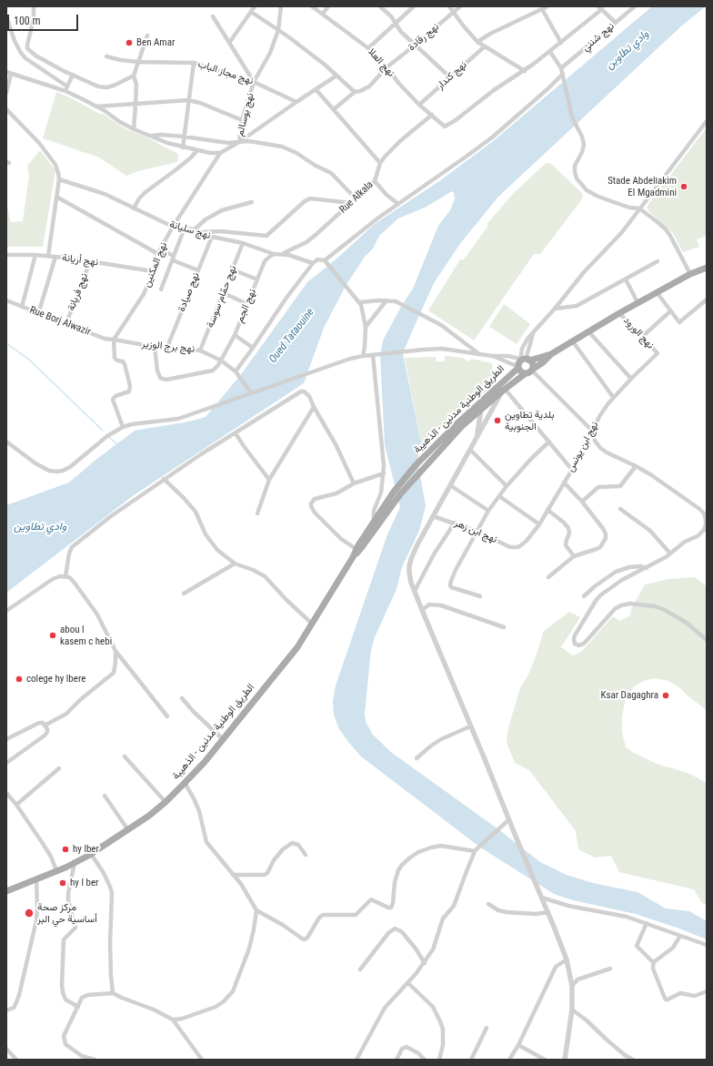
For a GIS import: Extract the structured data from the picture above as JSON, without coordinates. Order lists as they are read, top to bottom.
{
  "streets": {
    "main road": ["الطريق الوطنية مدنين - الذهيبة"],
    "street": [
      "نهج رقادة",
      "نهج شنني",
      "نهج العلا",
      "نهج مجاز الباب",
      "نهج كندار",
      "نهج بوسالم",
      "Rue Alkala",
      "نهج سليانة",
      "نهج أريانة",
      "نهج المكنين",
      "نهج فريانة",
      "نهج صيادة",
      "نهج حمّام سوسة",
      "نهج الجم",
      "Rue Borj Alwazir",
      "نهج الورود",
      "نهج برج الوزير",
      "نهج ابن يونس",
      "نهج ابن زهر"
    ]
  },
  "crossings": [
    ["نهج رقادة", "نهج العلا"],
    ["نهج العلا", "نهج كندار"],
    ["نهج العلا", "Rue Alkala"],
    ["نهج مجاز الباب", "نهج بوسالم"],
    ["نهج مجاز الباب", "نهج المكنين"],
    ["نهج بوسالم", "نهج المكنين"],
    ["Rue Alkala", "نهج سليانة"],
    ["نهج سليانة", "نهج المكنين"],
    ["نهج سليانة", "نهج صيادة"],
    ["نهج سليانة", "نهج حمّام سوسة"],
    ["نهج سليانة", "نهج الجم"],
    ["نهج أريانة", "نهج المكنين"],
    ["نهج أريانة", "نهج فريانة"],
    ["نهج المكنين", "Rue Borj Alwazir"],
    ["نهج المكنين", "نهج برج الوزير"],
    ["نهج فريانة", "Rue Borj Alwazir"],
    ["نهج صيادة", "نهج برج الوزير"],
    ["نهج حمّام سوسة", "نهج برج الوزير"],
    ["نهج الجم", "نهج برج الوزير"],
    ["Rue Borj Alwazir", "نهج برج الوزير"],
    ["نهج الورود", "الطريق الوطنية مدنين - الذهيبة"],
    ["نهج الورود", "نهج ابن يونس"],
    ["نهج ابن يونس", "نهج ابن زهر"]
  ],
  "water": ["وادي تطاوين", "Oued Tataouine"],
  "places": [
    "Ben Amar",
    "Stade Abdelاakim El Mgadmini",
    "بلدية تطاوين الجنوبية",
    "abou l kasem c hebi",
    "colege hy lbere",
    "Ksar Dagaghra",
    "hy lber",
    "hy l ber",
    "مركز صحة أساسية حي البر"
  ],
  "scale_bar": "100 m"
}
